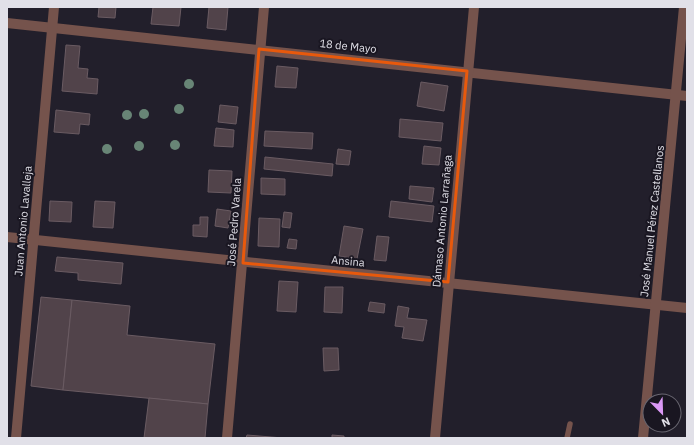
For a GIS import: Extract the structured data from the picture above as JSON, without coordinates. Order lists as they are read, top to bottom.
{
  "streets": {
    "street": [
      "18 de Mayo",
      "Juan Antonio Lavalleja",
      "Dámaso Antonio Larrañaga",
      "José Manuel Pérez Castellanos",
      "José Pedro Varela",
      "Ansina"
    ]
  },
  "crossings": [
    ["18 de Mayo", "Juan Antonio Lavalleja"],
    ["18 de Mayo", "Dámaso Antonio Larrañaga"],
    ["18 de Mayo", "José Manuel Pérez Castellanos"],
    ["18 de Mayo", "José Pedro Varela"],
    ["Juan Antonio Lavalleja", "Ansina"],
    ["Dámaso Antonio Larrañaga", "Ansina"],
    ["José Manuel Pérez Castellanos", "Ansina"],
    ["José Pedro Varela", "Ansina"]
  ],
  "north": "bottom right"
}
